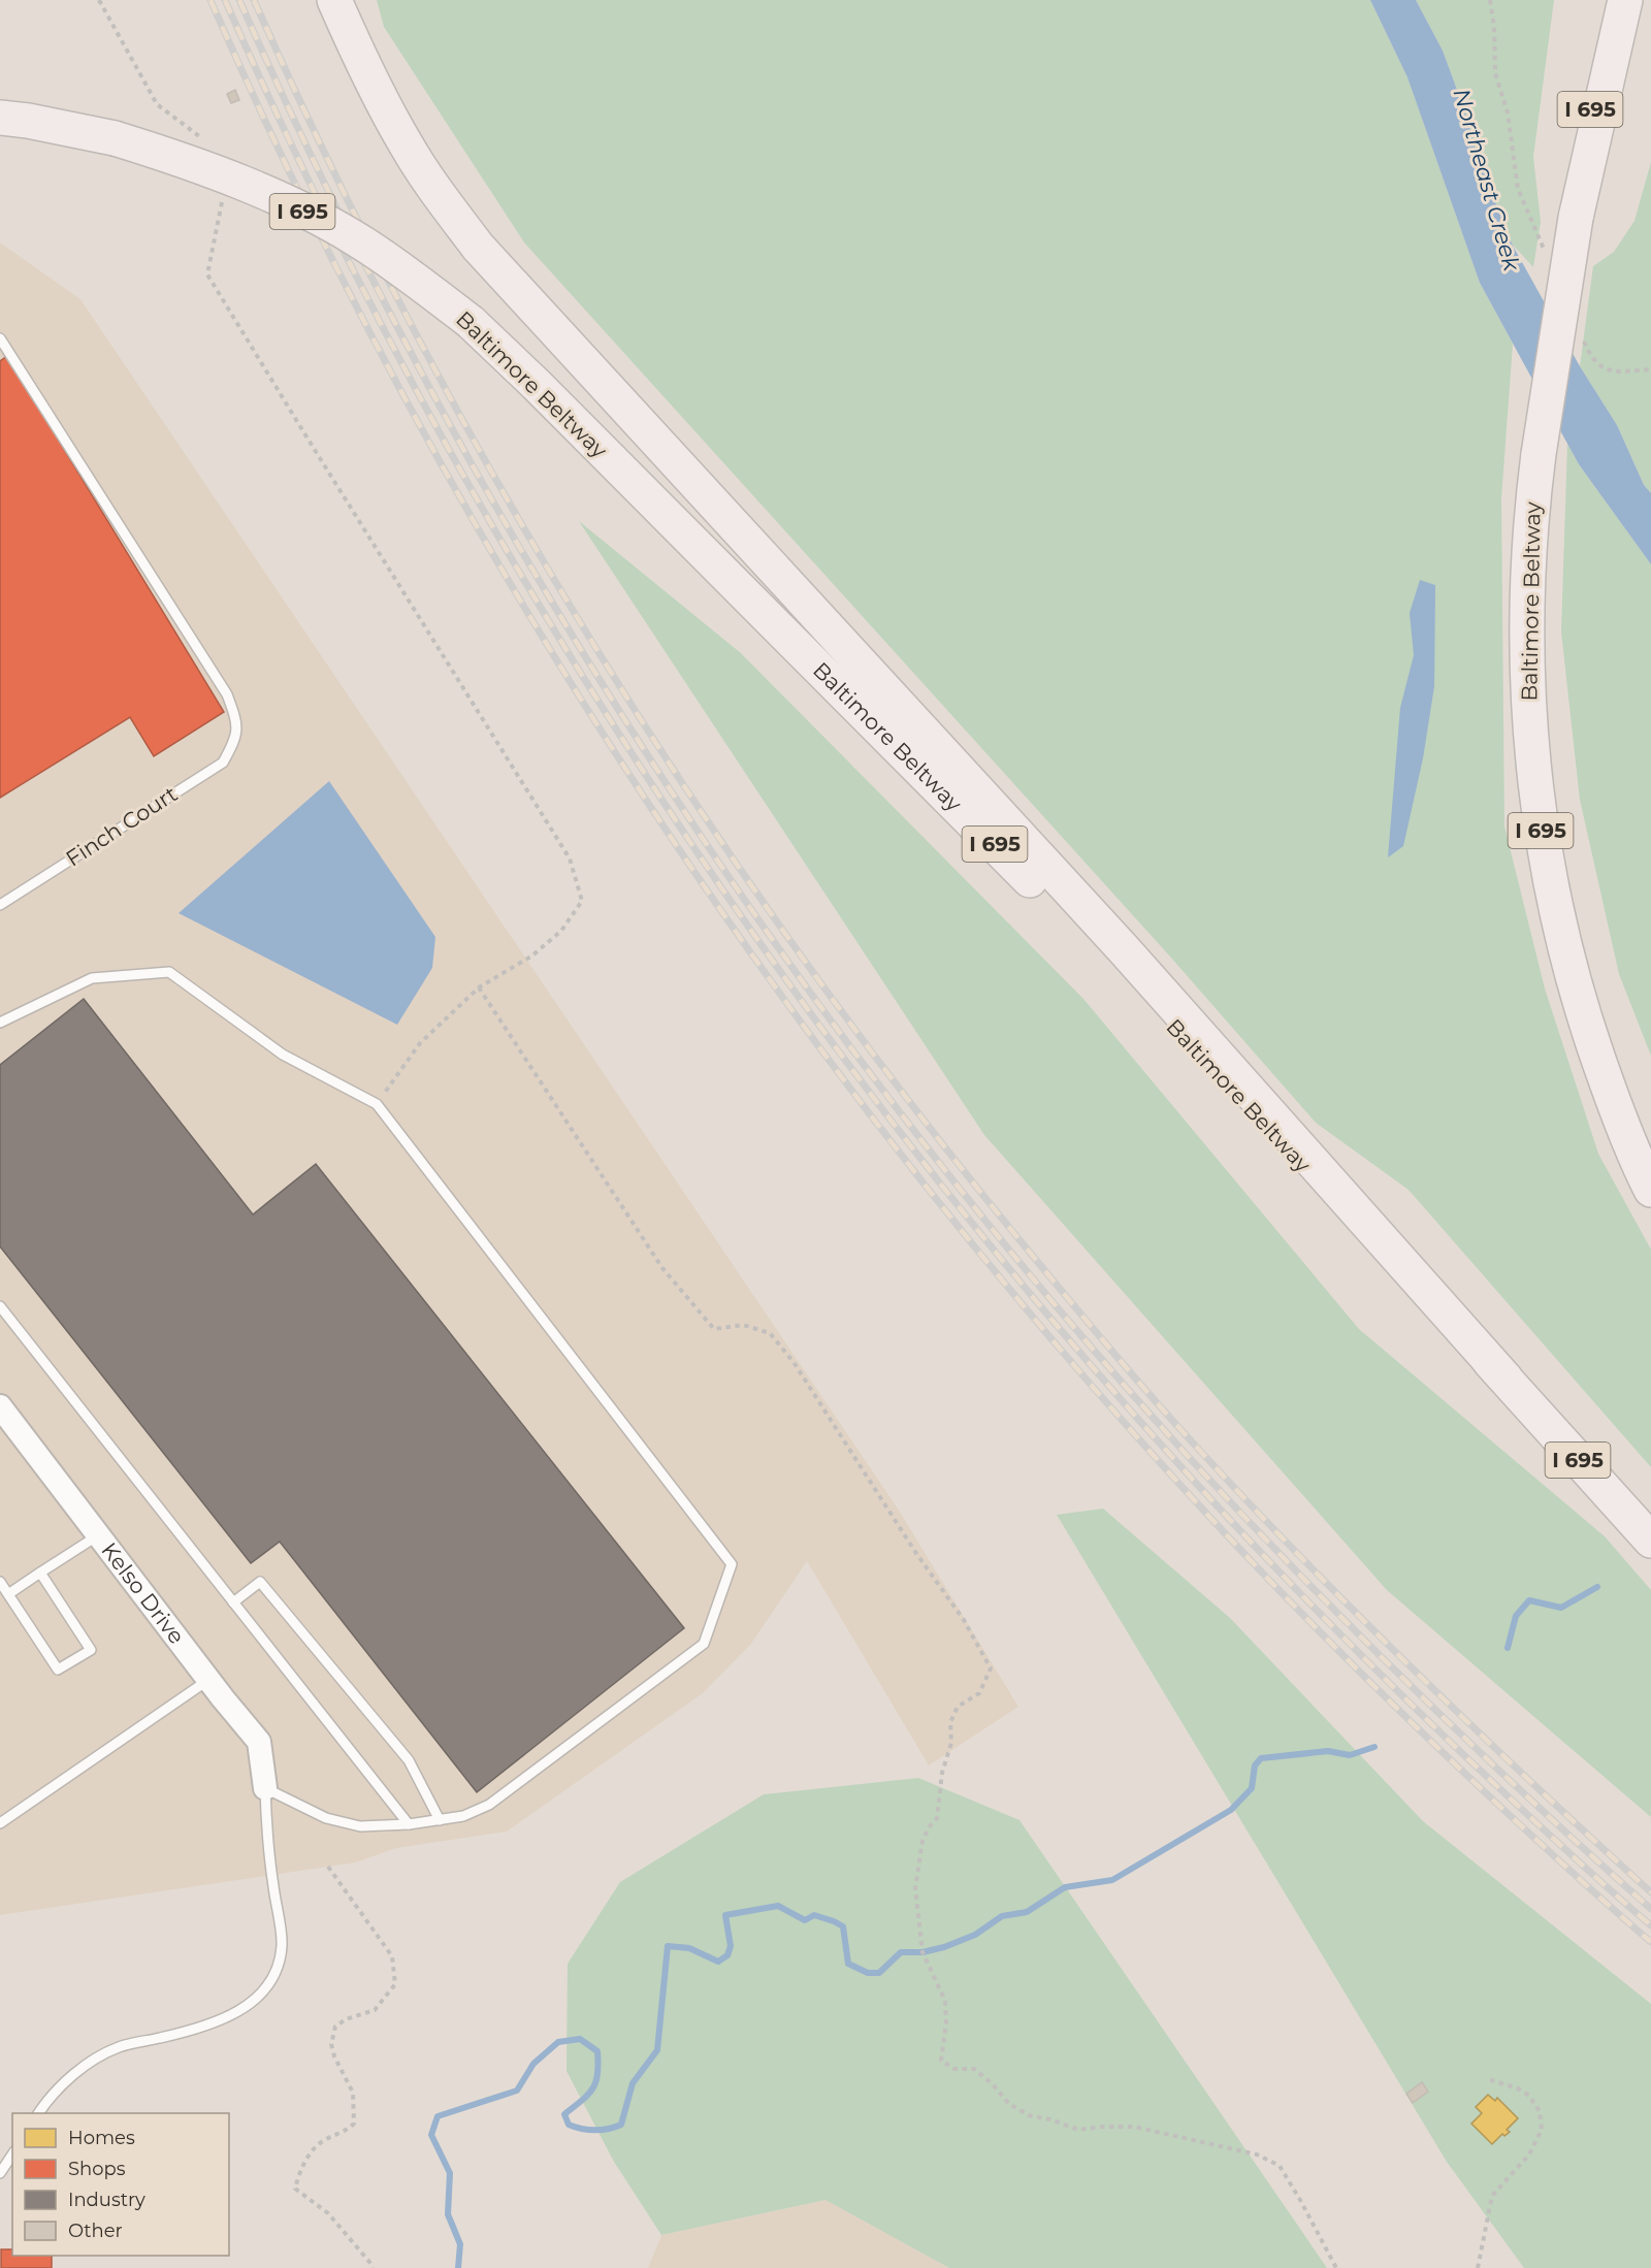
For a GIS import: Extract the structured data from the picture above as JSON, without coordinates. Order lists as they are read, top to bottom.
{
  "streets": {
    "highway": ["I 695", "Baltimore Beltway"],
    "street": ["Kelso Drive"],
    "lane": ["Finch Court"]
  },
  "water": ["Northeast Creek"],
  "legend": [
    "Homes",
    "Shops",
    "Industry",
    "Other"
  ]
}
